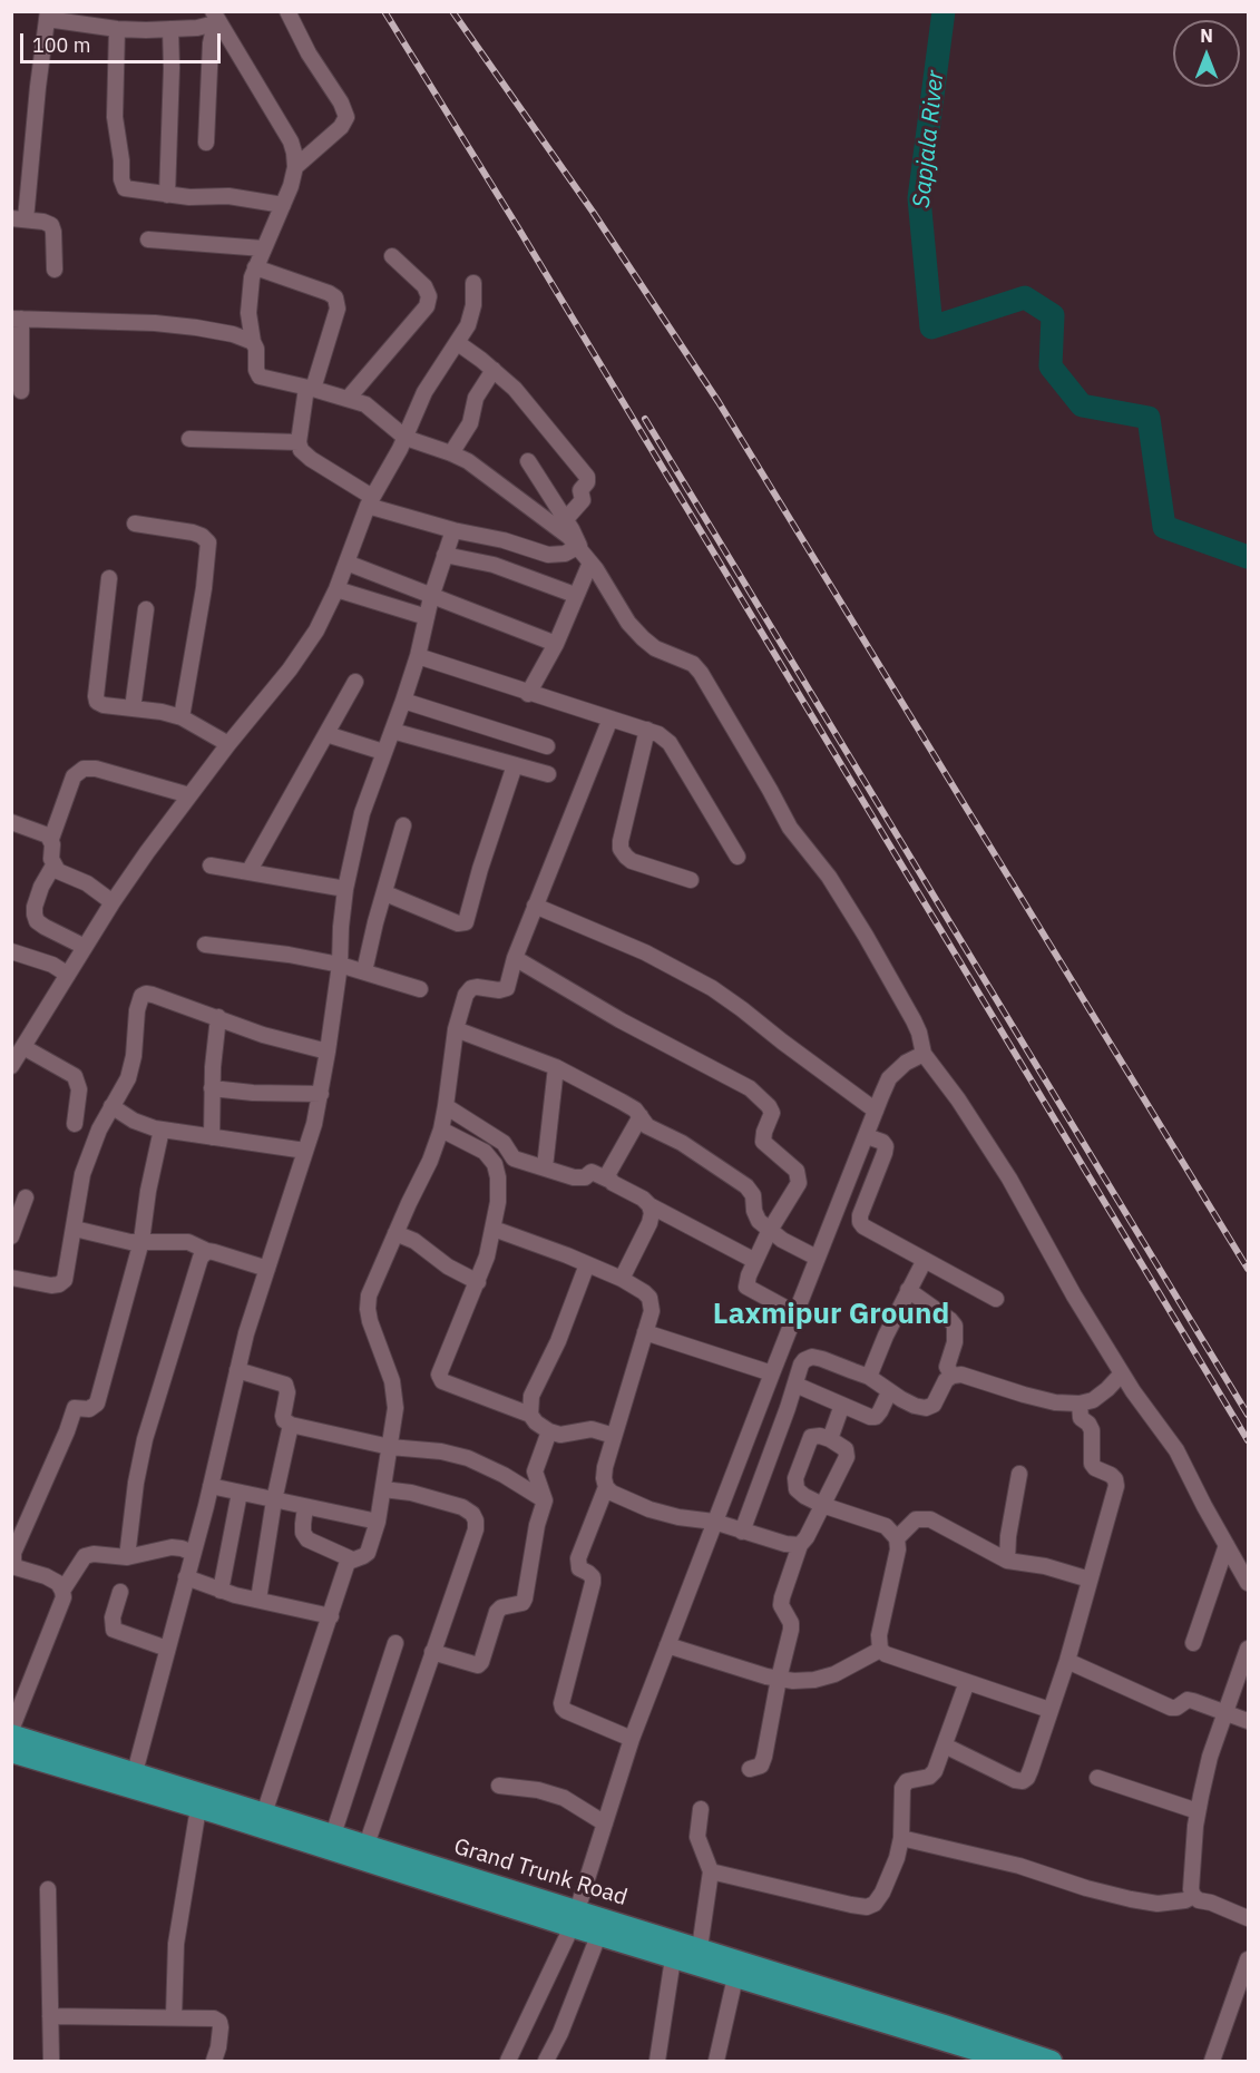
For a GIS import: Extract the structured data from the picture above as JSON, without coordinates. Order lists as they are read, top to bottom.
{
  "streets": {
    "main road": ["Grand Trunk Road"]
  },
  "districts": ["Laxmipur Ground"],
  "water": ["Sapjala River"],
  "scale_bar": "100 m",
  "north": "top"
}
